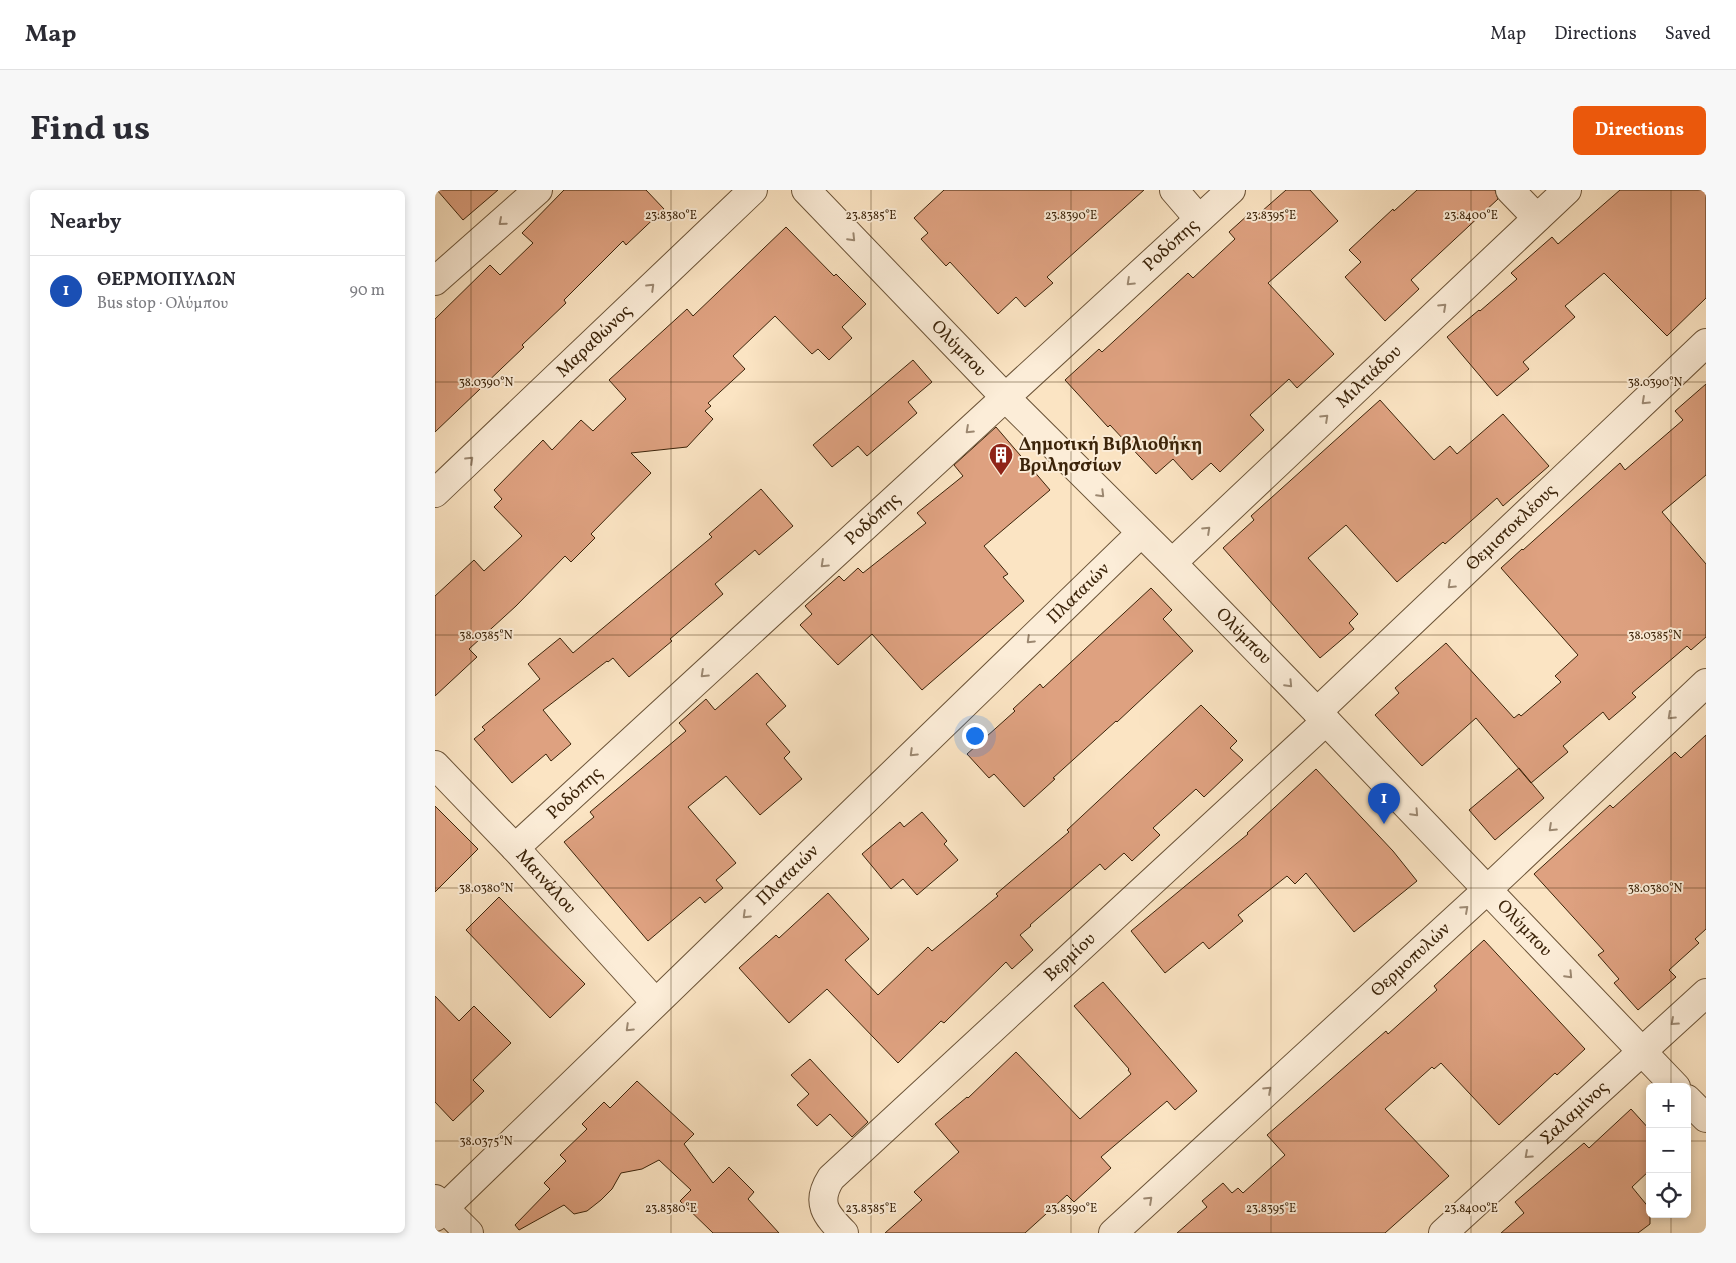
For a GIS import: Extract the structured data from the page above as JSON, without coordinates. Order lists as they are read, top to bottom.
{
  "streets": {
    "street": [
      "Ροδόπης",
      "Μαραθώνος",
      "Ολύμπου",
      "Μιλτιάδου",
      "Θεμιστοκλέους",
      "Πλαταιών",
      "Μαινάλου",
      "Βερμίου",
      "Θερμοπυλών",
      "Σαλαμίνος"
    ]
  },
  "crossings": [
    ["Ροδόπης", "Ολύμπου"],
    ["Ροδόπης", "Μαινάλου"],
    ["Ολύμπου", "Μιλτιάδου"],
    ["Ολύμπου", "Θεμιστοκλέους"],
    ["Ολύμπου", "Πλαταιών"],
    ["Ολύμπου", "Βερμίου"],
    ["Ολύμπου", "Θερμοπυλών"],
    ["Ολύμπου", "Σαλαμίνος"],
    ["Θεμιστοκλέους", "Βερμίου"],
    ["Πλαταιών", "Μαινάλου"]
  ],
  "one_way": [
    "Ροδόπης",
    "Ολύμπου",
    "Μιλτιάδου",
    "Θεμιστοκλέους",
    "Πλαταιών",
    "Σαλαμίνος"
  ],
  "places": {
    "building": ["Δημοτική Βιβλιοθήκη Βριλησσίων"]
  },
  "page": {
    "header": "Map",
    "nav": ["Map", "Directions", "Saved"],
    "title": "Find us",
    "buttons": "Directions",
    "heading": "Nearby",
    "list": [
      {
        "mark": "1",
        "name": "ΘΕΡΜΟΠΥΛΩΝ",
        "note": "Bus stop · Ολύμπου",
        "value": "90 m"
      }
    ],
    "pins": "1",
    "map_buttons": ["+", "−"]
  },
  "coordinates": [
    "23.8380°E",
    "23.8385°E",
    "23.8390°E",
    "23.8395°E",
    "23.8400°E",
    "38.0390°N",
    "38.0385°N",
    "38.0380°N",
    "38.0375°N"
  ]
}
